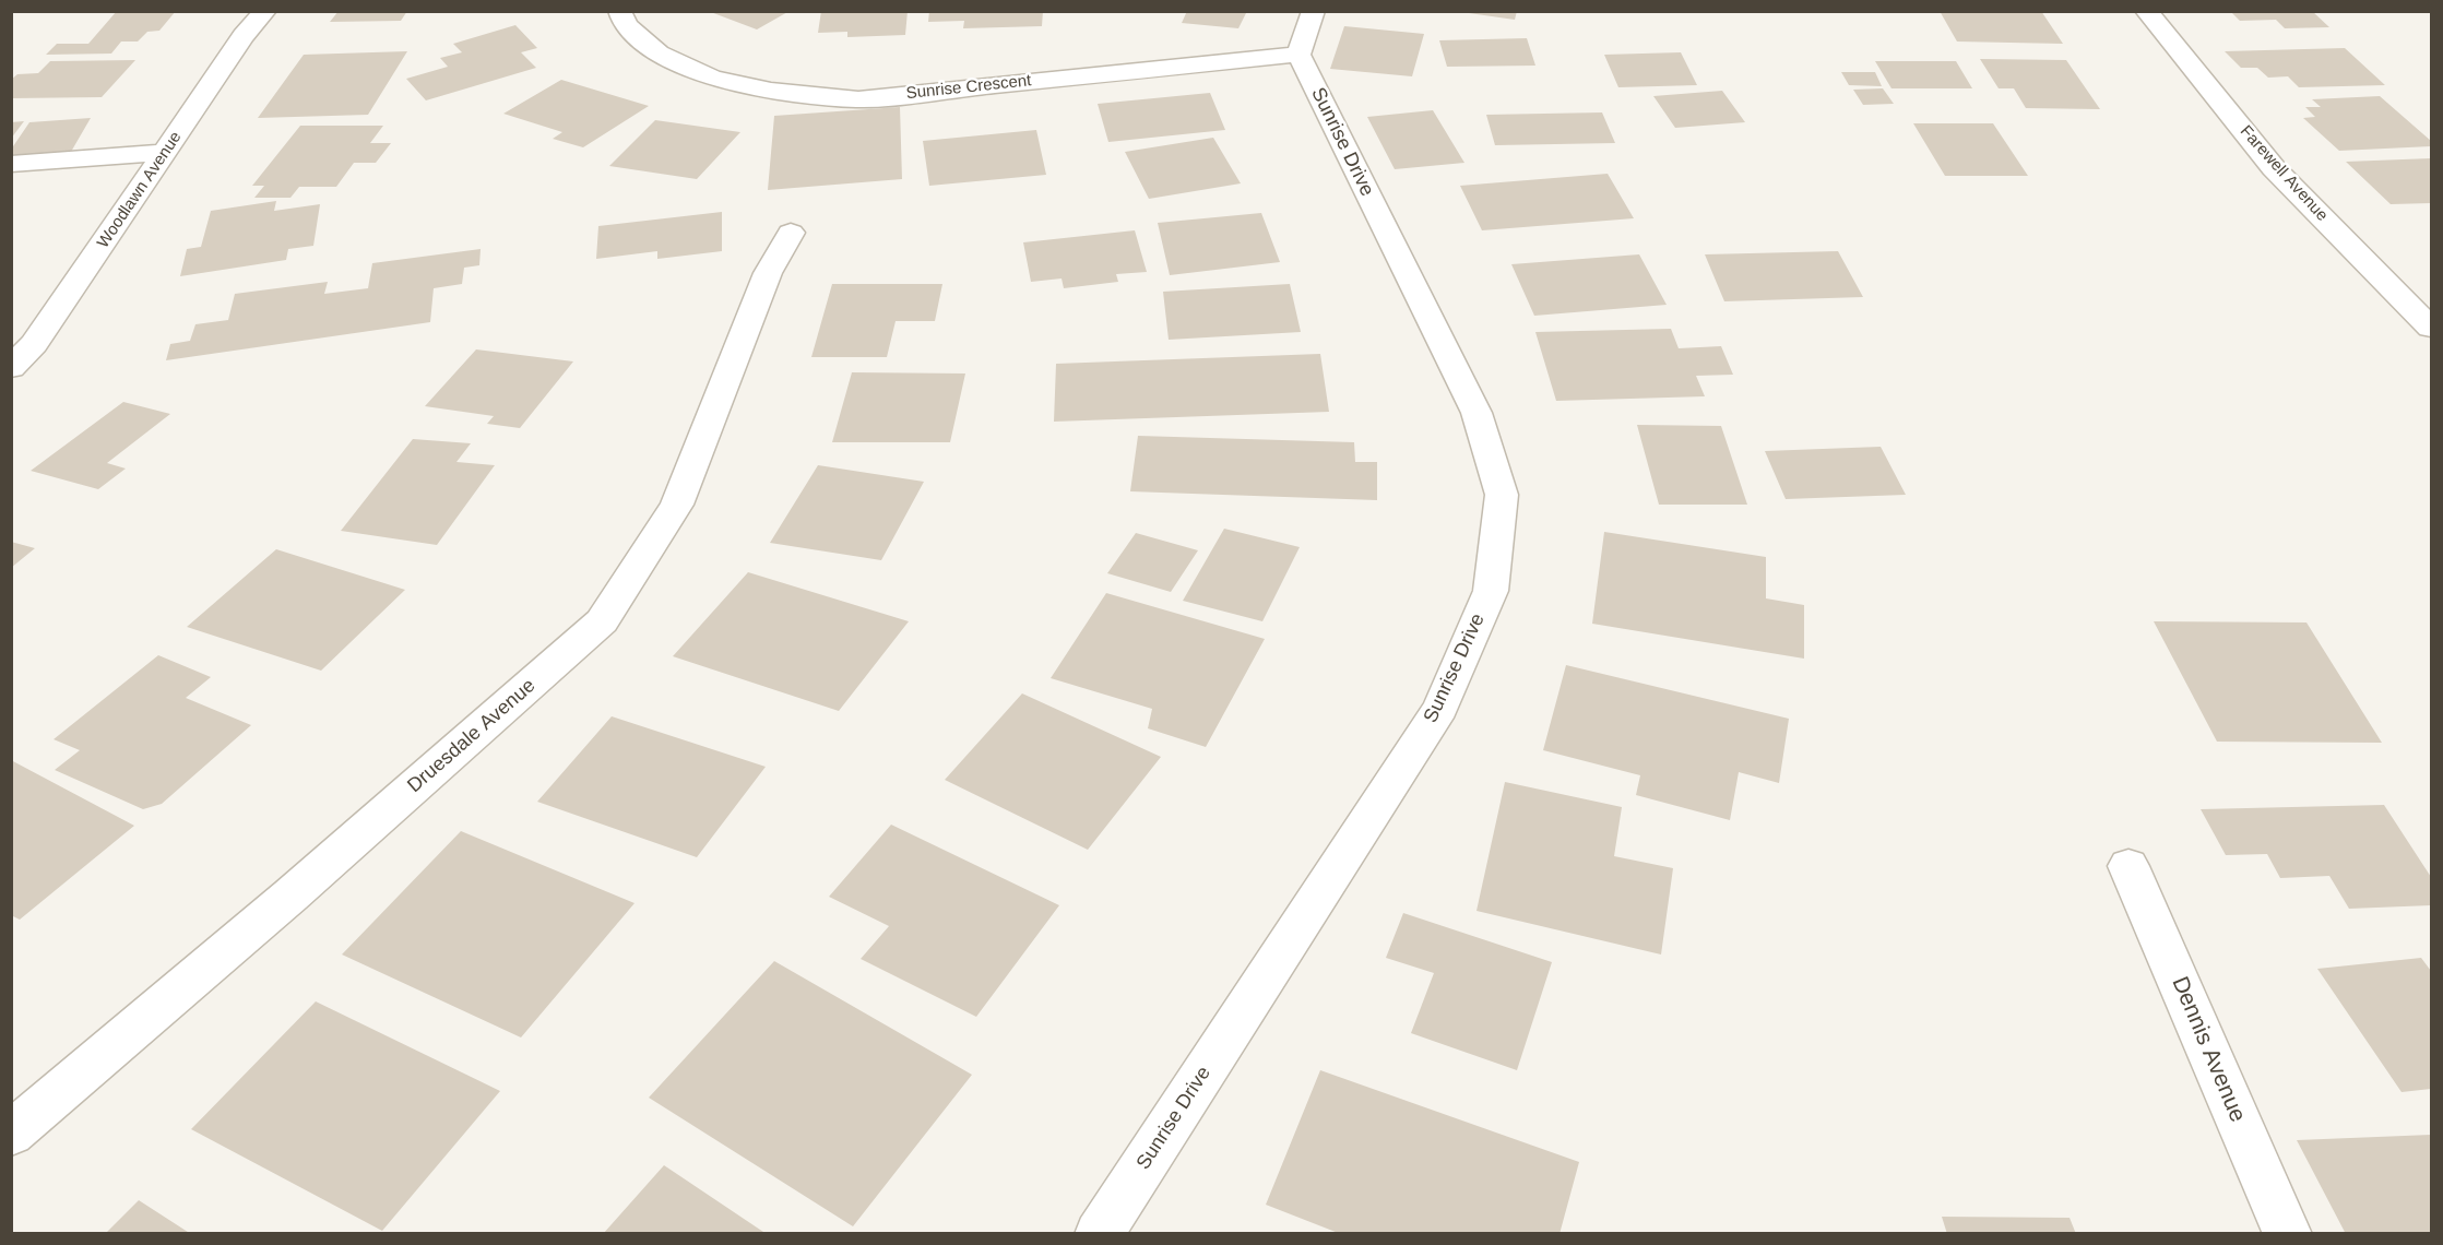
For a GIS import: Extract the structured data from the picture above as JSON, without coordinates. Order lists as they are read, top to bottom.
{
  "streets": {
    "street": [
      "Sunrise Crescent",
      "Sunrise Drive",
      "Farewell Avenue",
      "Woodlawn Avenue",
      "Druesdale Avenue",
      "Dennis Avenue"
    ]
  },
  "crossings": [
    ["Sunrise Crescent", "Sunrise Drive"]
  ]
}
